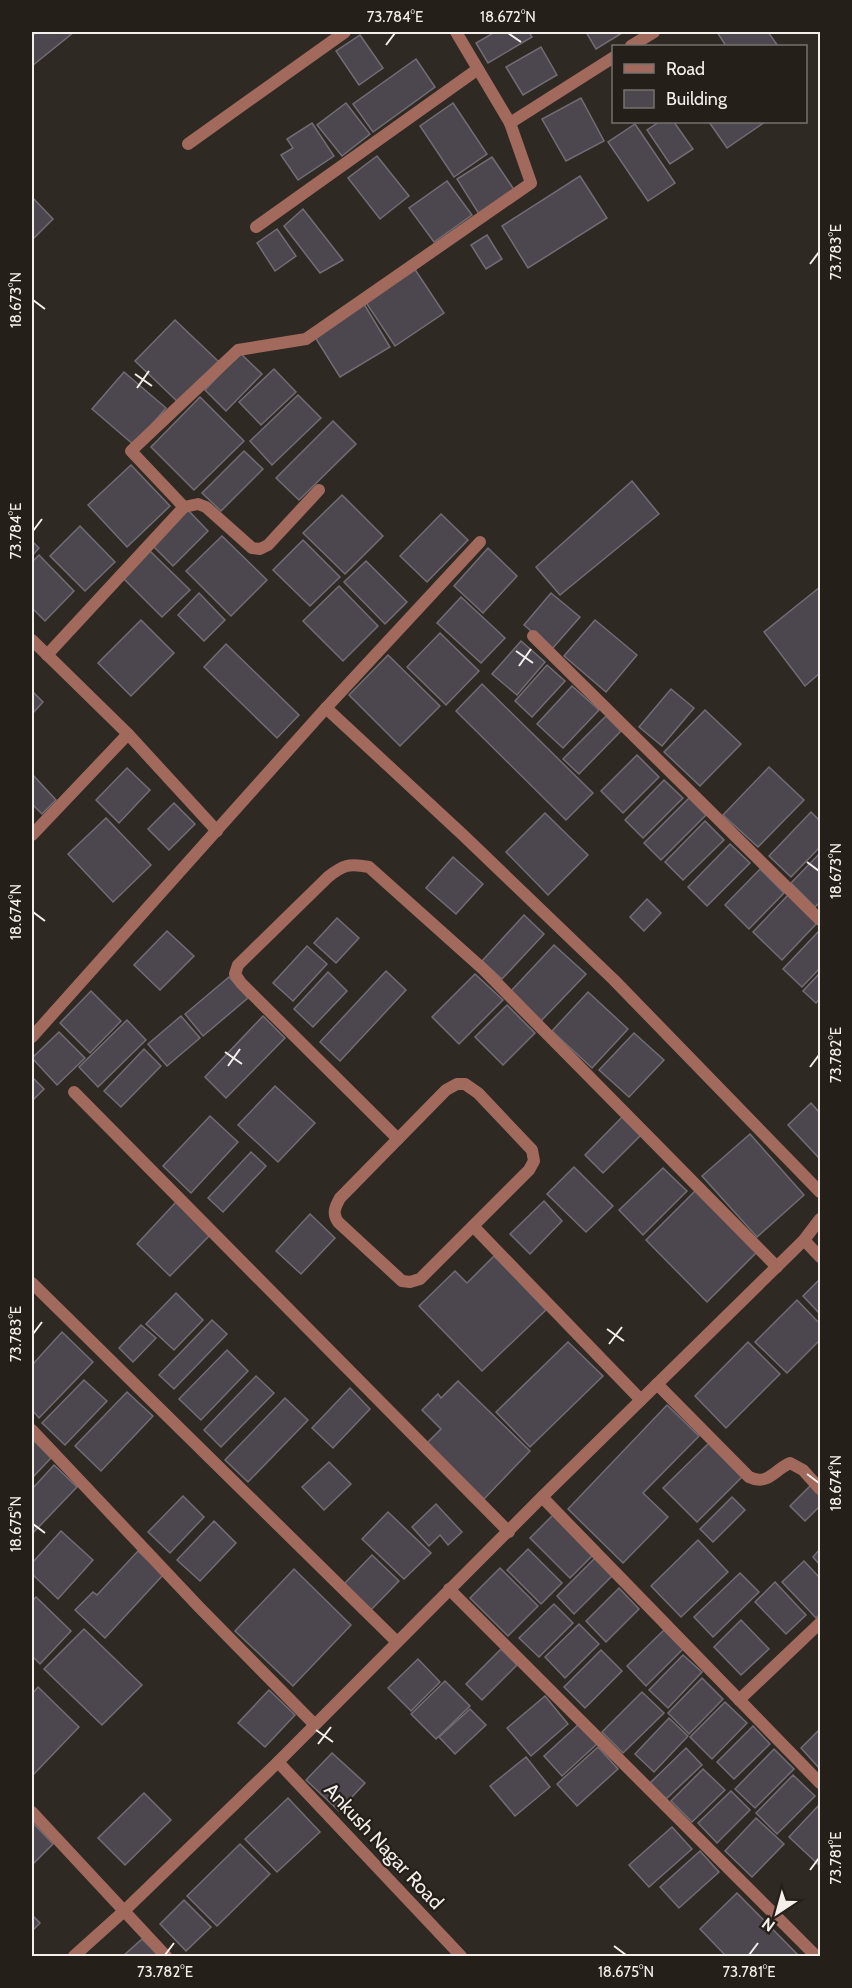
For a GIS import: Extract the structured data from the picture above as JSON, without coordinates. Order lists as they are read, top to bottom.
{
  "streets": {
    "street": ["Ankush Nagar Road"]
  },
  "legend": ["Road", "Building"],
  "north": "bottom left",
  "coordinates": [
    "73.784°E",
    "18.672°N",
    "73.783°E",
    "18.673°N",
    "18.674°N",
    "73.782°E",
    "18.675°N",
    "73.781°E"
  ]
}
